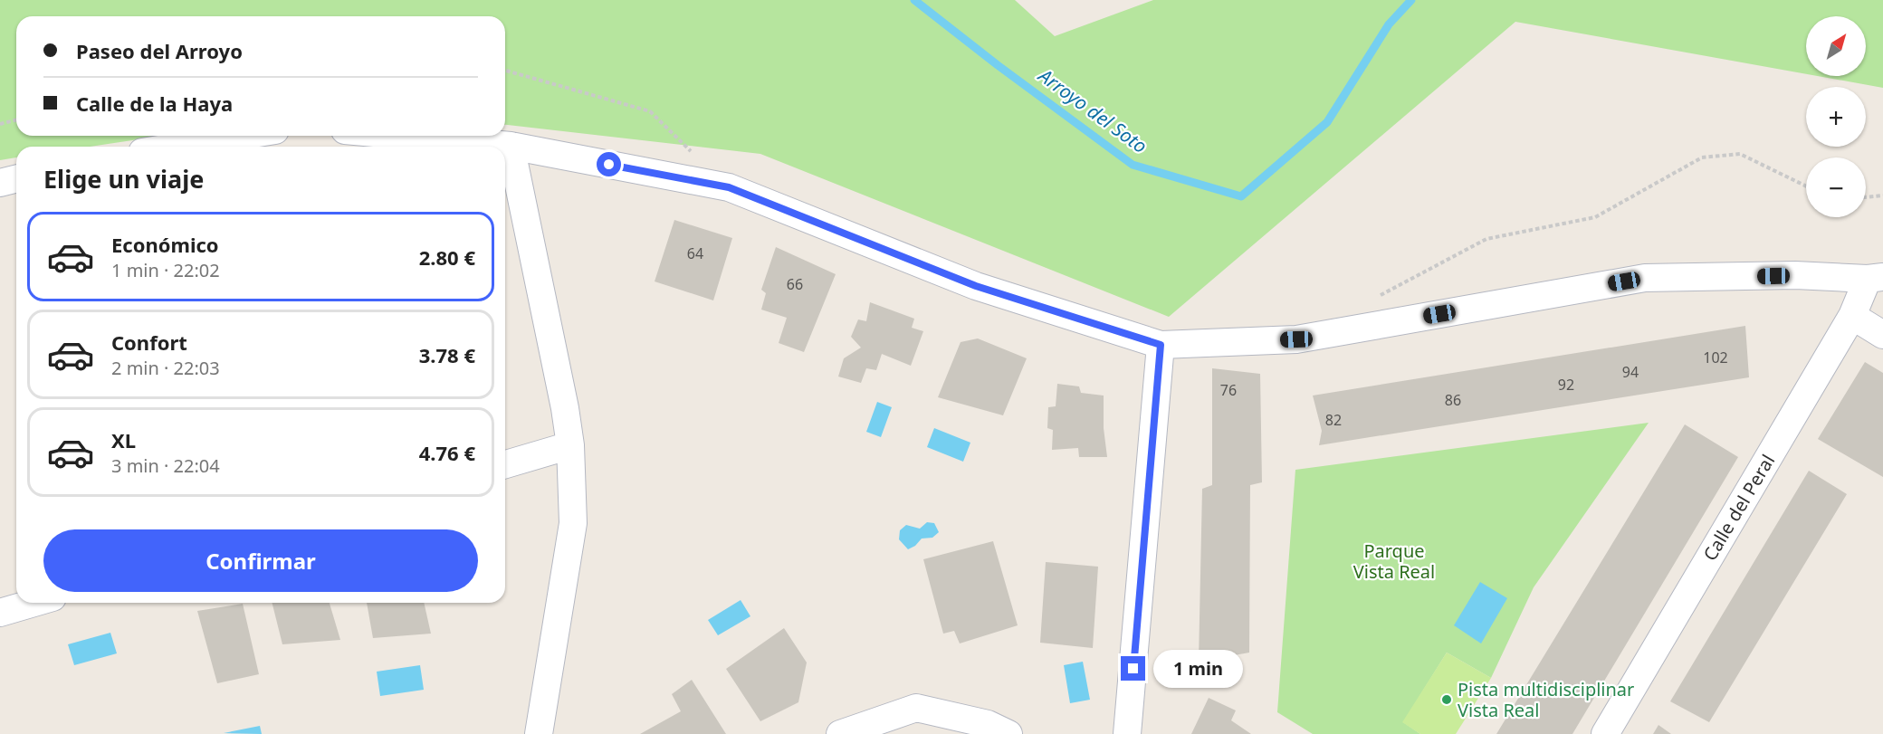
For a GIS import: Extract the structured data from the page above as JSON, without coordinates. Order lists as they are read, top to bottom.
{
  "streets": {
    "street": ["Calle del Peral"]
  },
  "water": ["Arroyo del Soto"],
  "parks": ["Parque Vista Real"],
  "places": ["Pista multidisciplinar Vista Real"],
  "house_numbers": [
    "64",
    "66",
    "102",
    "94",
    "92",
    "76",
    "86",
    "82"
  ],
  "north": "top right",
  "page": {
    "map_buttons": ["+", "−"],
    "banner": ["Paseo del Arroyo", "Calle de la Haya"],
    "heading": "Elige un viaje",
    "list": [
      {
        "name": "Económico",
        "note": "1 min · 22:02",
        "value": "2.80 €"
      },
      {
        "name": "Confort",
        "note": "2 min · 22:03",
        "value": "3.78 €"
      },
      {
        "name": "XL",
        "note": "3 min · 22:04",
        "value": "4.76 €"
      }
    ],
    "buttons": "Confirmar",
    "bubble": "1 min"
  }
}
